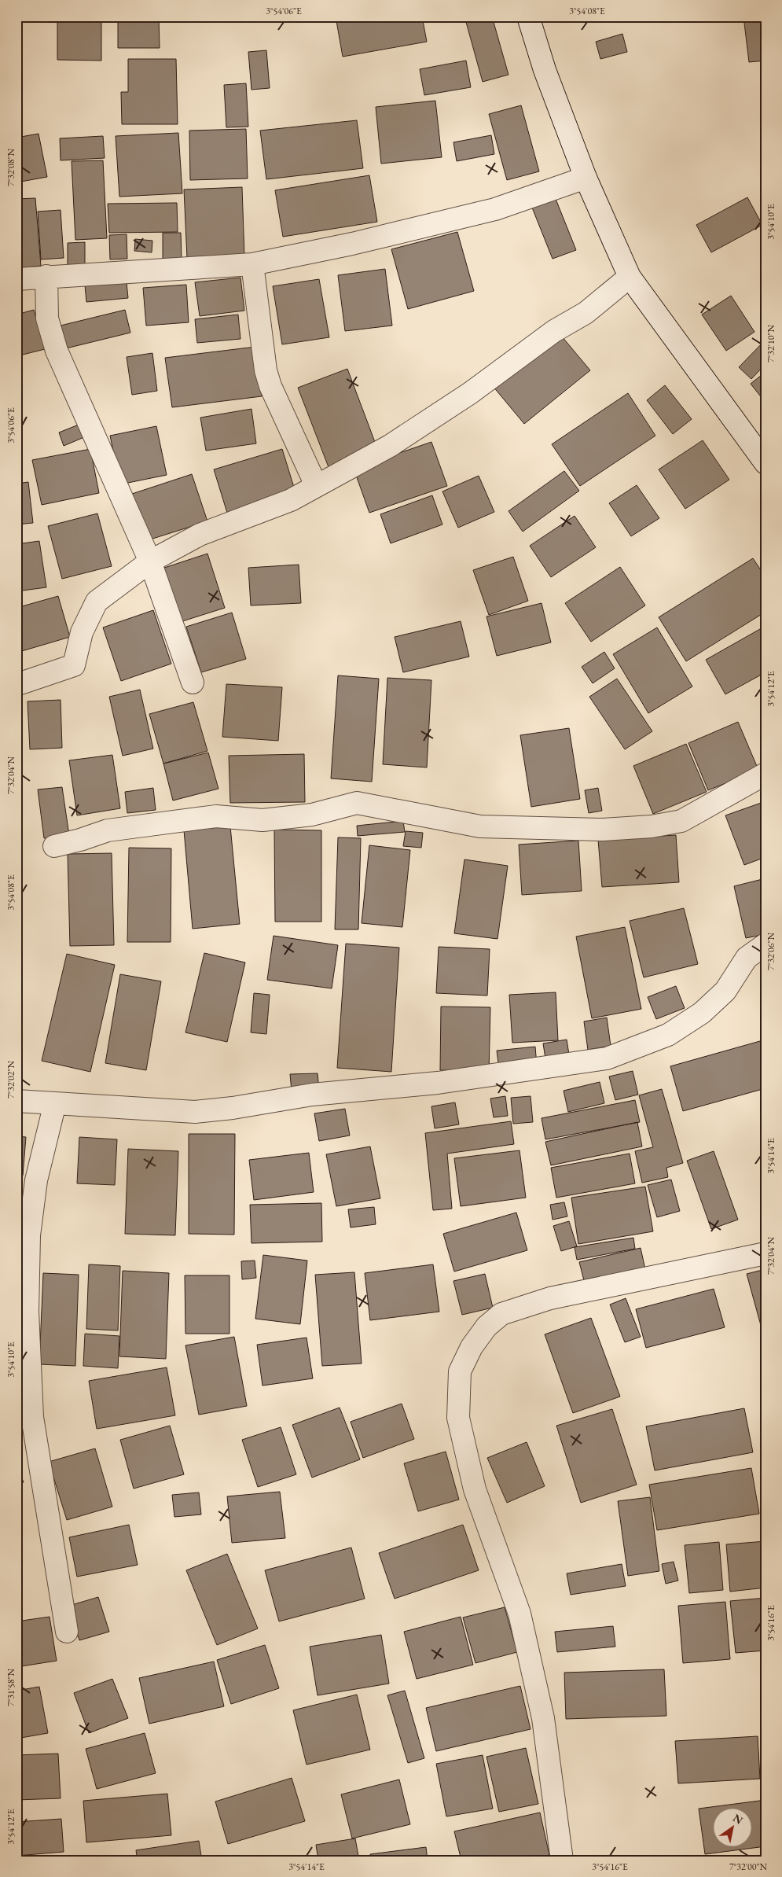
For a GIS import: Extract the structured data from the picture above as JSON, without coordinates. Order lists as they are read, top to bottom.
{
  "north": "top right",
  "coordinates": [
    "3°54'06\"E",
    "3°54'08\"E",
    "7°32'08\"N",
    "3°54'10\"E",
    "7°32'10\"N",
    "3°54'12\"E",
    "7°32'04\"N",
    "7°32'06\"N",
    "7°32'02\"N",
    "3°54'14\"E",
    "3°54'16\"E",
    "7°31'58\"N",
    "7°32'00\"N"
  ]
}
